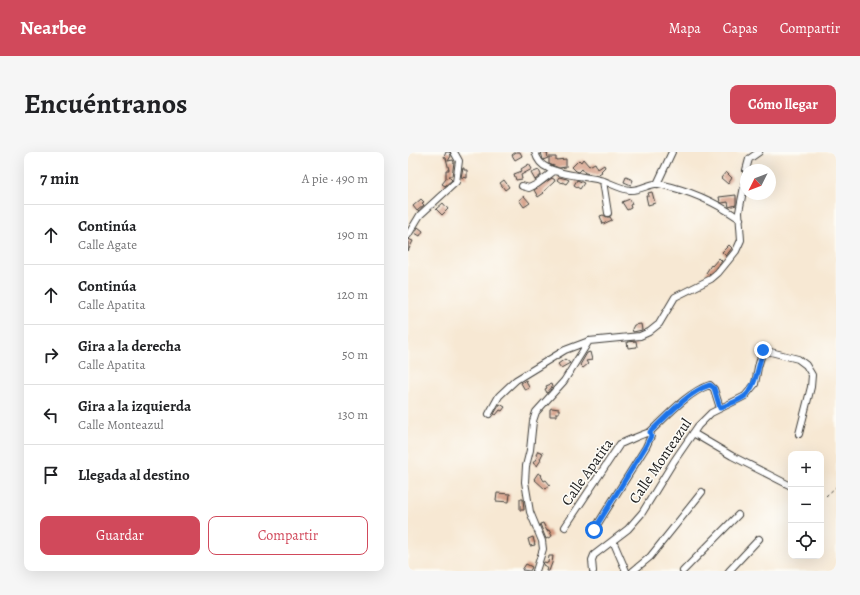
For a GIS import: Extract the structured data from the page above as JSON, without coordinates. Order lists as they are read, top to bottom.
{
  "streets": {
    "street": ["Calle Monteazul", "Calle Apatita"]
  },
  "crossings": [
    ["Calle Monteazul", "Calle Apatita"]
  ],
  "north": "bottom left",
  "page": {
    "header": "Nearbee",
    "nav": ["Mapa", "Capas", "Compartir"],
    "title": "Encuéntranos",
    "buttons": [
      "Cómo llegar",
      ["Guardar", "Compartir"]
    ],
    "heading": ["7 min", "A pie · 490 m"],
    "list": [
      ["Continúa", "Calle Agate", "190 m"],
      ["Continúa", "Calle Apatita", "120 m"],
      ["Gira a la derecha", "Calle Apatita", "50 m"],
      ["Gira a la izquierda", "Calle Monteazul", "130 m"],
      "Llegada al destino"
    ],
    "map_buttons": ["+", "−"]
  }
}
